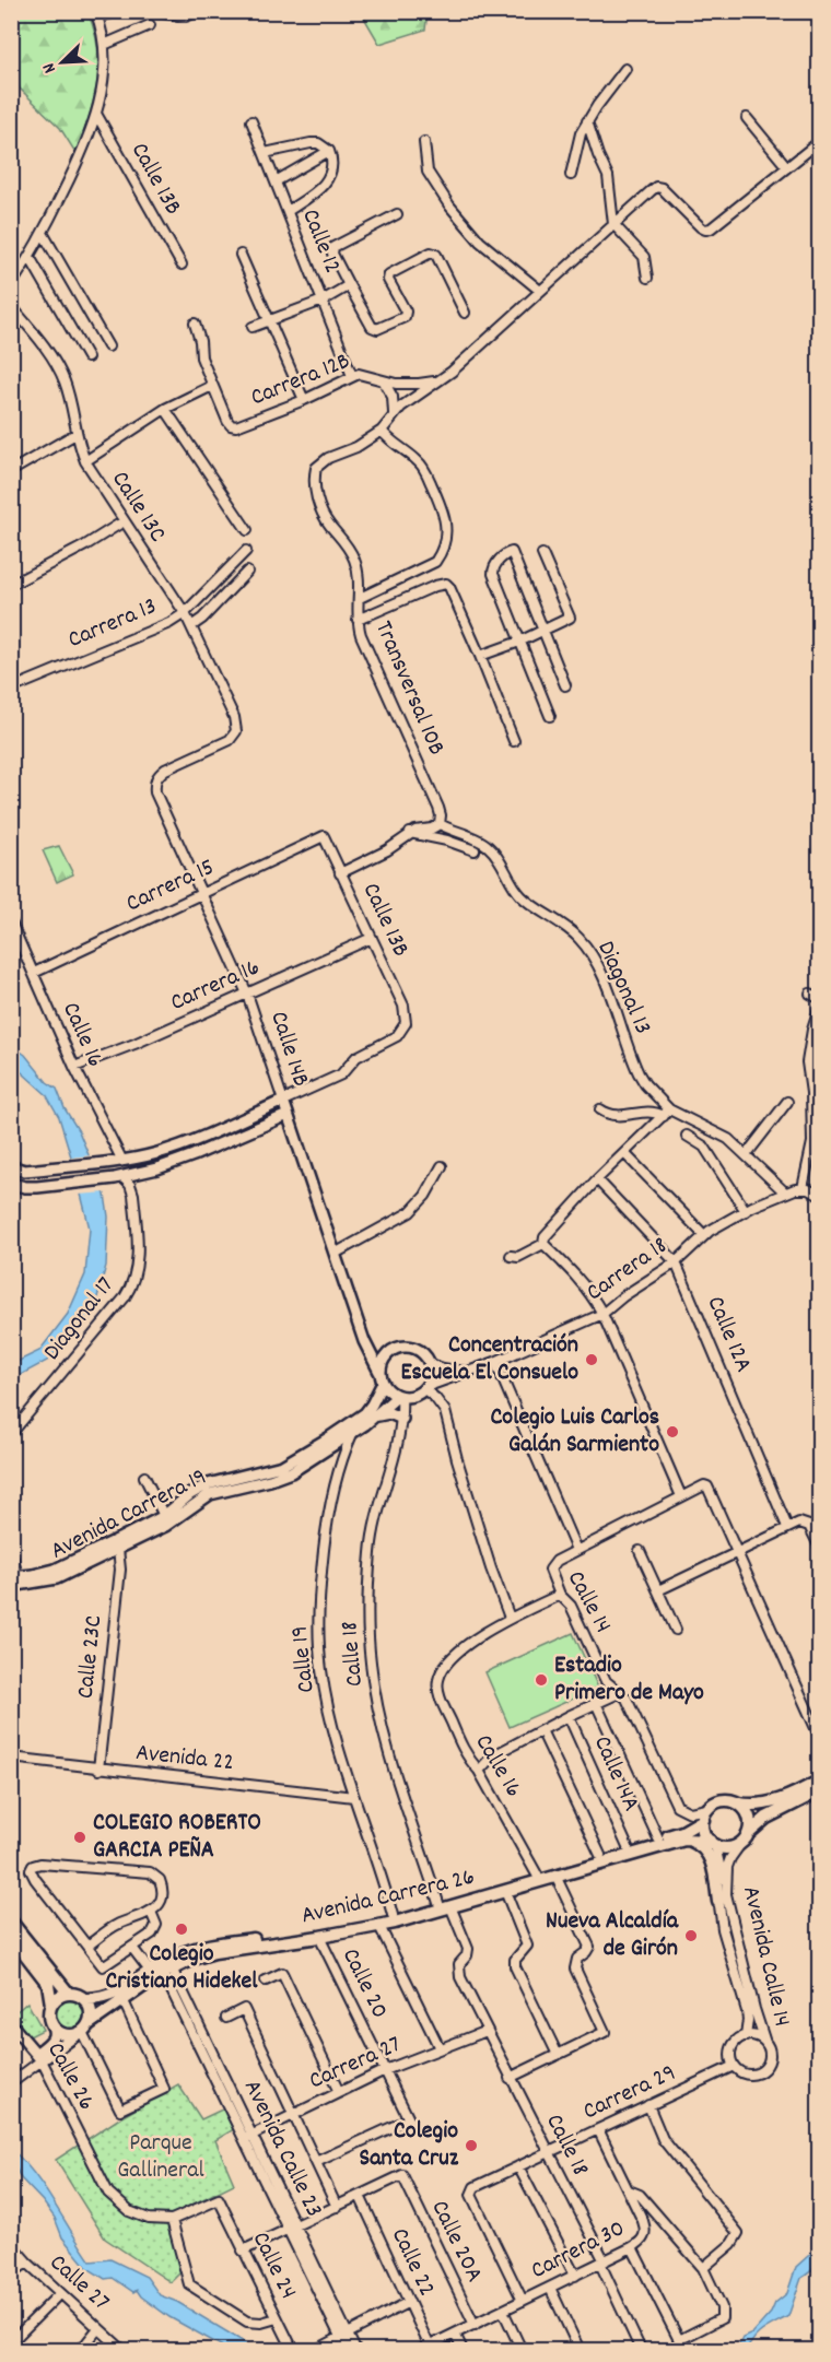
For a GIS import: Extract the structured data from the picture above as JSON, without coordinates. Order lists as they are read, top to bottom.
{
  "streets": {
    "main road": ["Avenida Carrera 26"],
    "street": [
      "Calle 13B",
      "Calle 12",
      "Carrera 12B",
      "Calle 13C",
      "Carrera 13",
      "Transversal 10B",
      "Carrera 15",
      "Carrera 16",
      "Diagonal 13",
      "Calle 16",
      "Calle 14B",
      "Carrera 18",
      "Diagonal 17",
      "Calle 12A",
      "Avenida Carrera 19",
      "Calle 14",
      "Calle 18",
      "Calle 23C",
      "Calle 19",
      "Avenida 22",
      "Calle 14A",
      "Avenida Calle 14",
      "Calle 20",
      "Carrera 27",
      "Calle 26",
      "Carrera 29",
      "Avenida Calle 23",
      "Calle 20A",
      "Carrera 30",
      "Calle 22",
      "Calle 24",
      "Calle 27"
    ]
  },
  "crossings": [
    ["Calle 13B", "Carrera 15"],
    ["Calle 13B", "Carrera 16"],
    ["Calle 13B", "Calle 14B"],
    ["Calle 12", "Carrera 12B"],
    ["Calle 13C", "Carrera 13"],
    ["Calle 13C", "Calle 14B"],
    ["Transversal 10B", "Diagonal 13"],
    ["Carrera 15", "Calle 16"],
    ["Carrera 15", "Calle 14B"],
    ["Carrera 16", "Calle 16"],
    ["Carrera 16", "Calle 14B"],
    ["Calle 16", "Avenida Carrera 26"],
    ["Calle 14B", "Carrera 18"],
    ["Calle 14B", "Avenida Carrera 19"],
    ["Calle 14B", "Calle 18"],
    ["Carrera 18", "Calle 12A"],
    ["Carrera 18", "Avenida Carrera 19"],
    ["Carrera 18", "Calle 14"],
    ["Carrera 18", "Calle 18"],
    ["Avenida Carrera 19", "Calle 18"],
    ["Avenida Carrera 19", "Calle 23C"],
    ["Avenida Carrera 19", "Calle 19"],
    ["Calle 14", "Avenida Carrera 26"],
    ["Calle 14", "Avenida Calle 14"],
    ["Calle 18", "Avenida Carrera 26"],
    ["Calle 18", "Carrera 27"],
    ["Calle 18", "Carrera 29"],
    ["Calle 18", "Carrera 30"],
    ["Calle 23C", "Avenida 22"],
    ["Calle 19", "Avenida 22"],
    ["Calle 19", "Avenida Carrera 26"],
    ["Calle 14A", "Avenida Carrera 26"],
    ["Avenida Carrera 26", "Avenida Calle 14"],
    ["Avenida Carrera 26", "Calle 20"],
    ["Avenida Carrera 26", "Avenida Calle 23"],
    ["Avenida Calle 14", "Carrera 29"],
    ["Calle 20", "Carrera 27"],
    ["Carrera 27", "Avenida Calle 23"],
    ["Calle 26", "Calle 24"],
    ["Carrera 29", "Carrera 30"],
    ["Calle 20A", "Carrera 30"],
    ["Calle 20A", "Calle 22"],
    ["Carrera 30", "Calle 22"]
  ],
  "parks": ["Parque Gallineral"],
  "places": [
    "Concentración Escuela El Consuelo",
    "Colegio Luis Carlos Galán Sarmiento",
    "Estadio Primero de Mayo",
    "COLEGIO ROBERTO GARCIA PEÑA",
    "Colegio Cristiano Hidekel",
    "Nueva Alcaldía de Girón",
    "Colegio Santa Cruz"
  ],
  "north": "bottom left"
}
